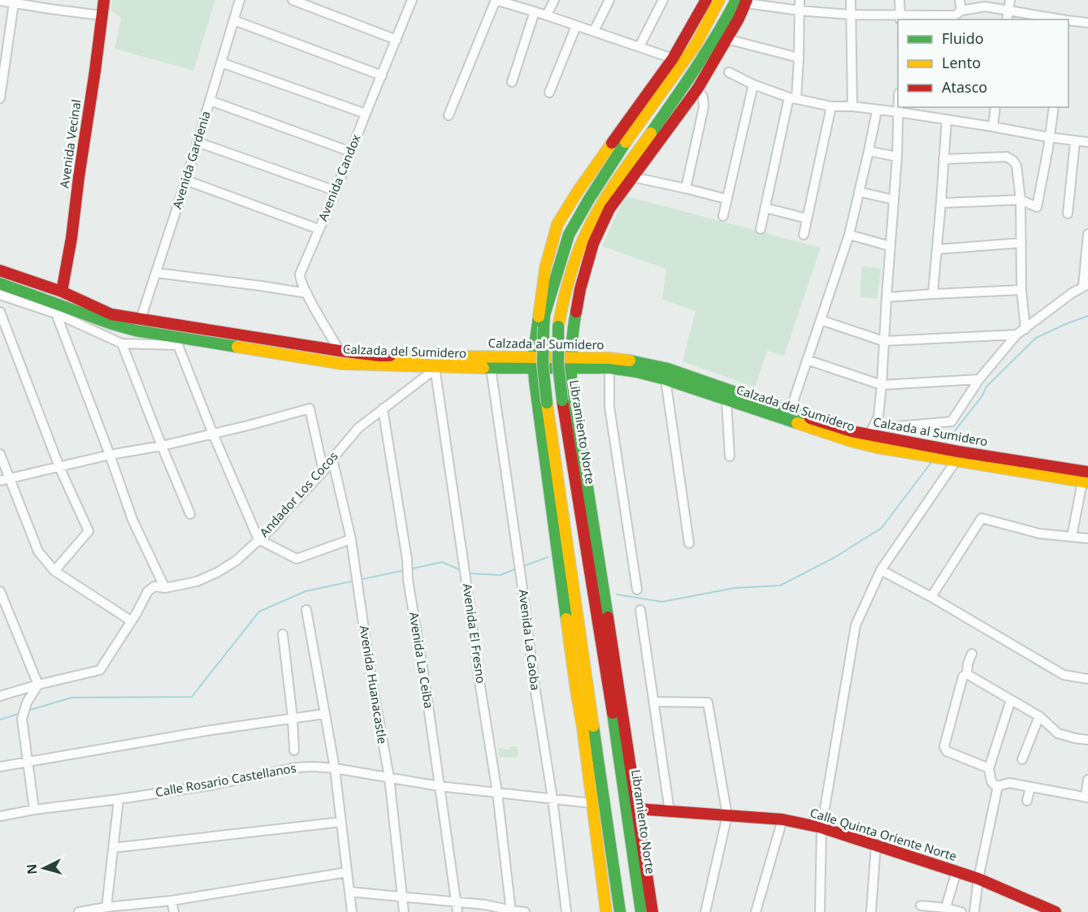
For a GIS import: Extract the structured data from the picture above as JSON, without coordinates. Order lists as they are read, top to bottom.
{
  "streets": {
    "main road": [
      "Avenida Vecinal",
      "Calzada al Sumidero",
      "Calzada del Sumidero",
      "Libramiento Norte",
      "Calle Quinta Oriente Norte"
    ],
    "street": [
      "Avenida Gardenia",
      "Avenida Candox",
      "Andador Los Cocos",
      "Avenida El Fresno",
      "Avenida La Caoba",
      "Avenida La Ceiba",
      "Avenida Huanacastle",
      "Calle Rosario Castellanos"
    ]
  },
  "crossings": [
    ["Avenida Vecinal", "Calzada al Sumidero"],
    ["Avenida Gardenia", "Calzada al Sumidero"],
    ["Avenida Candox", "Calzada al Sumidero"],
    ["Calzada al Sumidero", "Calzada del Sumidero"],
    ["Calzada al Sumidero", "Libramiento Norte"],
    ["Calzada al Sumidero", "Andador Los Cocos"],
    ["Calzada al Sumidero", "Avenida El Fresno"],
    ["Calzada del Sumidero", "Libramiento Norte"],
    ["Calzada del Sumidero", "Andador Los Cocos"],
    ["Calzada del Sumidero", "Avenida El Fresno"],
    ["Calzada del Sumidero", "Avenida La Caoba"],
    ["Libramiento Norte", "Calle Quinta Oriente Norte"],
    ["Andador Los Cocos", "Avenida El Fresno"],
    ["Andador Los Cocos", "Avenida La Ceiba"],
    ["Andador Los Cocos", "Avenida Huanacastle"],
    ["Avenida El Fresno", "Calle Rosario Castellanos"],
    ["Avenida La Caoba", "Calle Rosario Castellanos"],
    ["Avenida La Ceiba", "Calle Rosario Castellanos"],
    ["Avenida Huanacastle", "Calle Rosario Castellanos"]
  ],
  "legend": ["Fluido", "Lento", "Atasco"],
  "north": "left"
}
